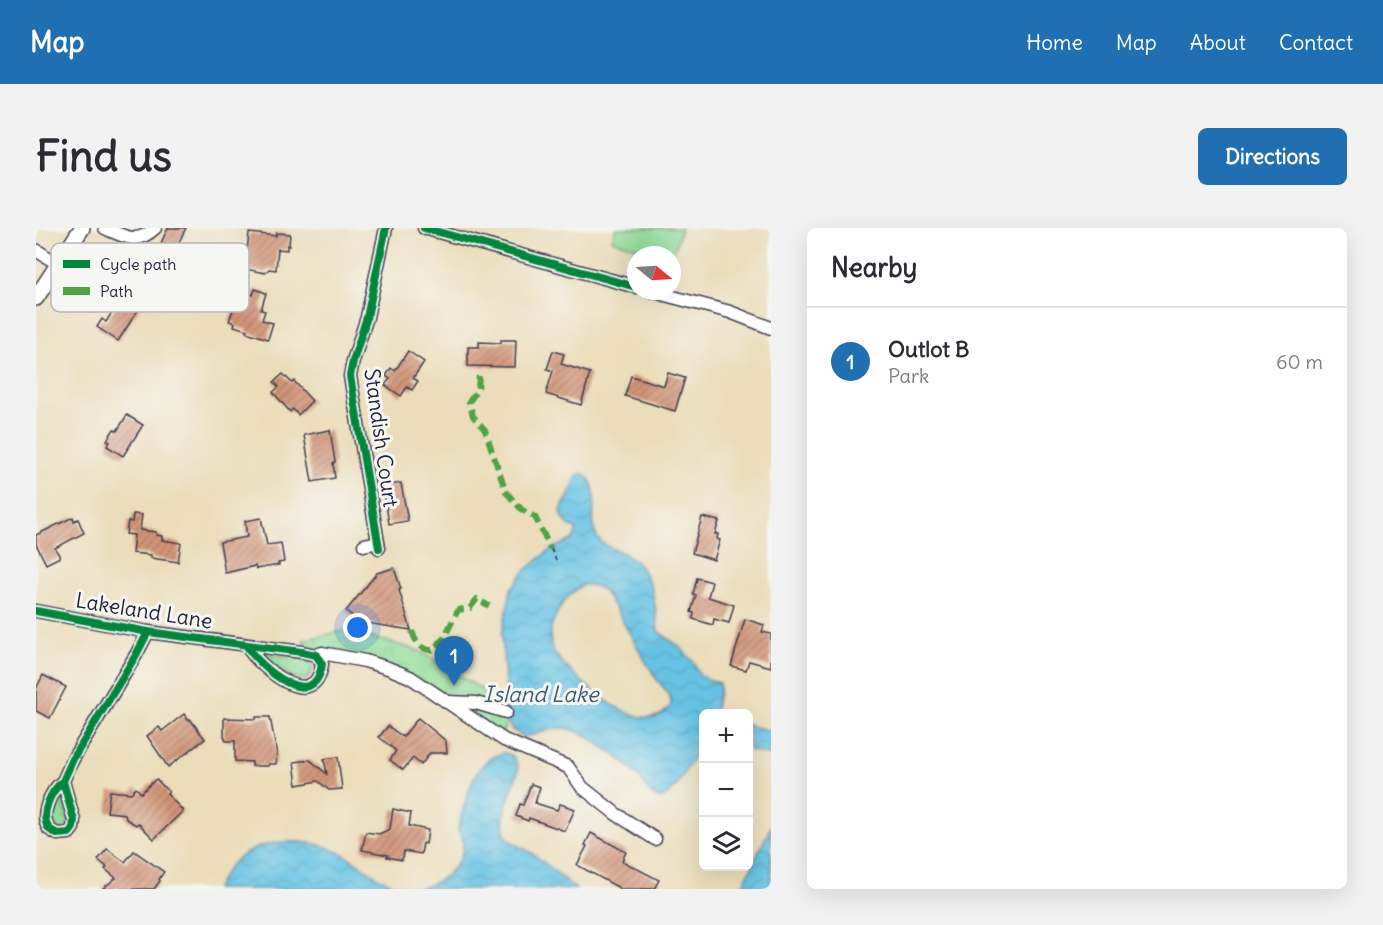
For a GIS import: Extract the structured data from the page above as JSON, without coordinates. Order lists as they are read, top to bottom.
{
  "streets": {
    "street": ["Standish Court", "Lakeland Lane"]
  },
  "water": ["Island Lake"],
  "legend": ["Cycle path", "Path"],
  "north": "right",
  "page": {
    "header": "Map",
    "nav": [
      "Home",
      "Map",
      "About",
      "Contact"
    ],
    "buttons": "Directions",
    "title": "Find us",
    "heading": "Nearby",
    "list": [
      {
        "mark": "1",
        "name": "Outlot B",
        "note": "Park",
        "value": "60 m"
      }
    ],
    "pins": "1",
    "map_buttons": ["+", "−"]
  }
}
